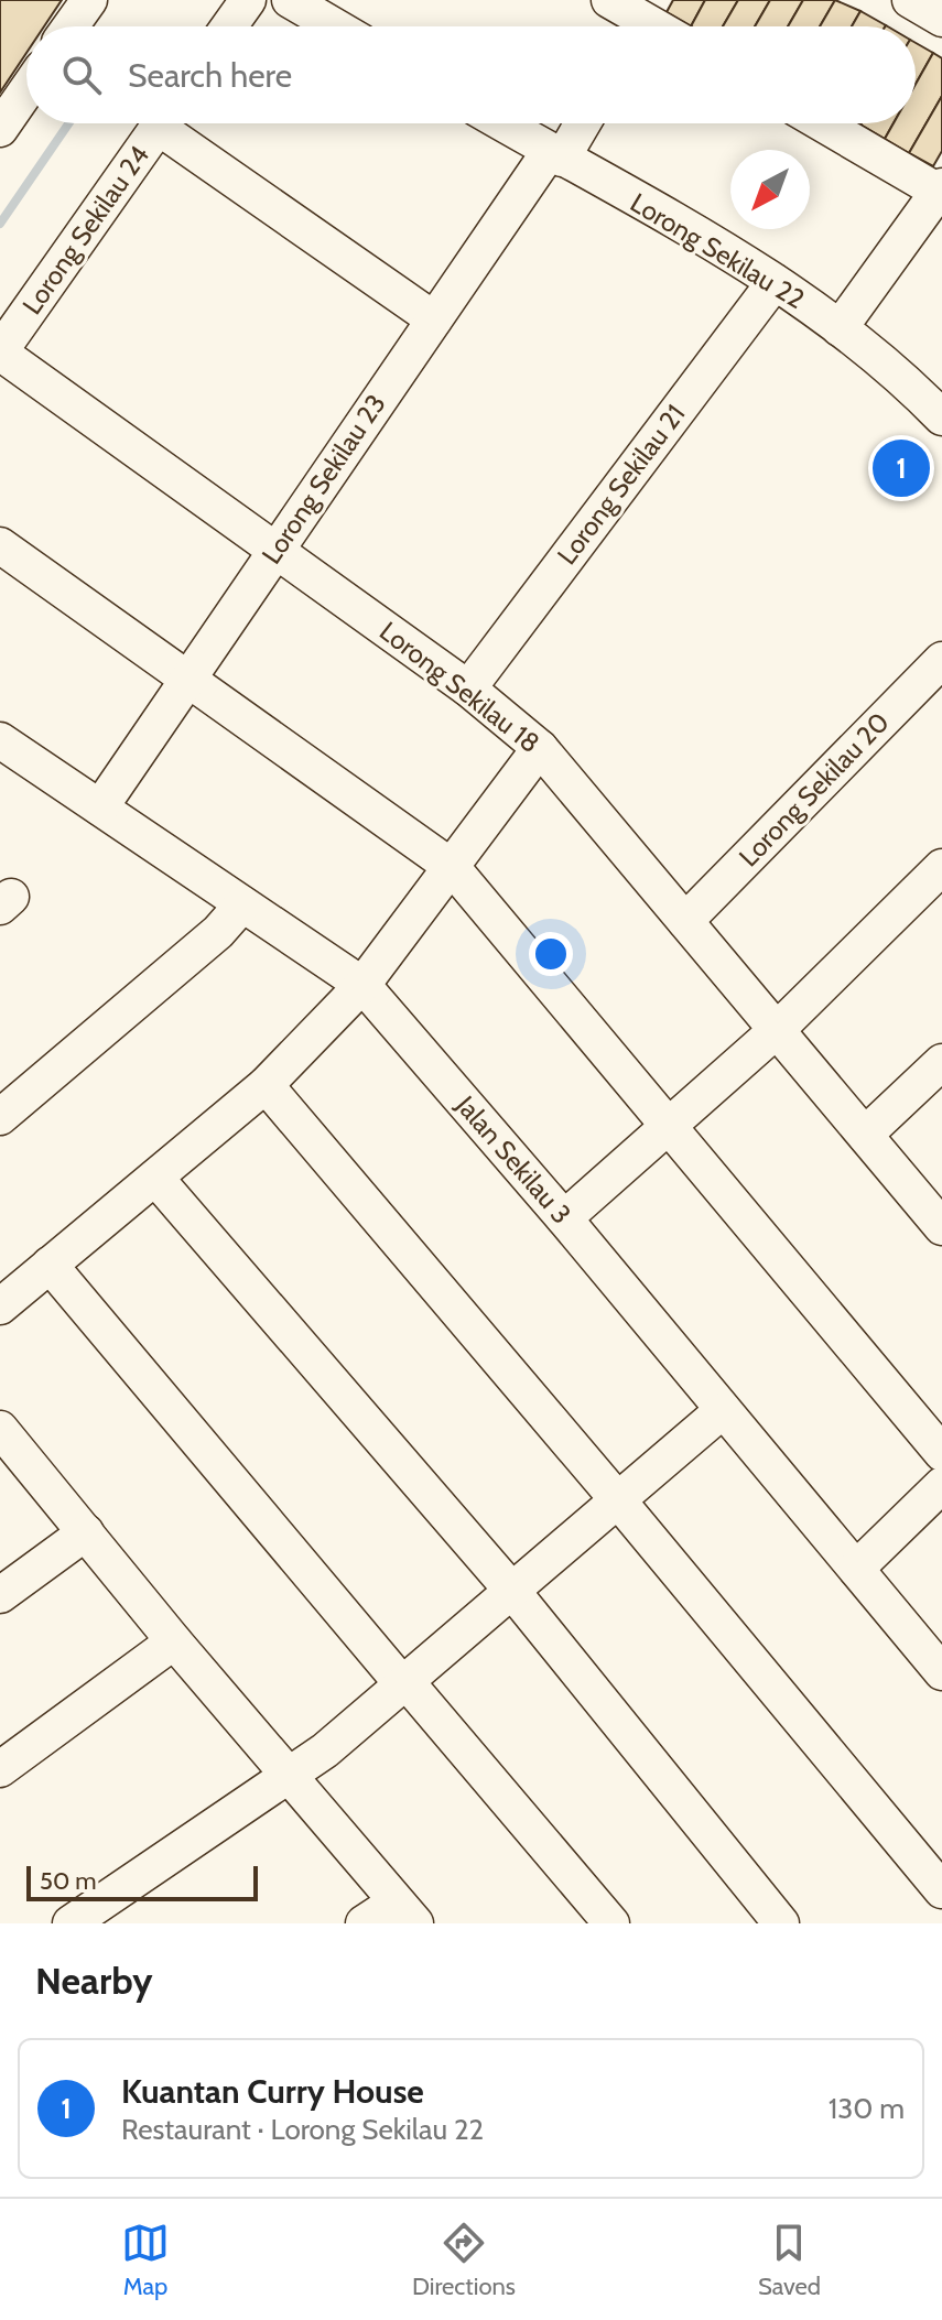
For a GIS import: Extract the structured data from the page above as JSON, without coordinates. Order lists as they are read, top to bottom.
{
  "streets": {
    "street": [
      "Lorong Sekilau 24",
      "Lorong Sekilau 22",
      "Lorong Sekilau 23",
      "Lorong Sekilau 21",
      "Lorong Sekilau 18",
      "Lorong Sekilau 20",
      "Jalan Sekilau 3"
    ]
  },
  "crossings": [
    ["Lorong Sekilau 24", "Lorong Sekilau 18"],
    ["Lorong Sekilau 22", "Lorong Sekilau 23"],
    ["Lorong Sekilau 22", "Lorong Sekilau 21"],
    ["Lorong Sekilau 23", "Lorong Sekilau 18"],
    ["Lorong Sekilau 23", "Jalan Sekilau 3"],
    ["Lorong Sekilau 21", "Lorong Sekilau 18"],
    ["Lorong Sekilau 18", "Lorong Sekilau 20"]
  ],
  "scale_bar": "50 m",
  "north": "bottom left",
  "page": {
    "search": "Search here",
    "pins": "1",
    "scale": "50 m",
    "heading": "Nearby",
    "list": [
      {
        "mark": "1",
        "name": "Kuantan Curry House",
        "note": "Restaurant · Lorong Sekilau 22",
        "value": "130 m"
      }
    ],
    "nav": ["Map", "Directions", "Saved"]
  }
}
